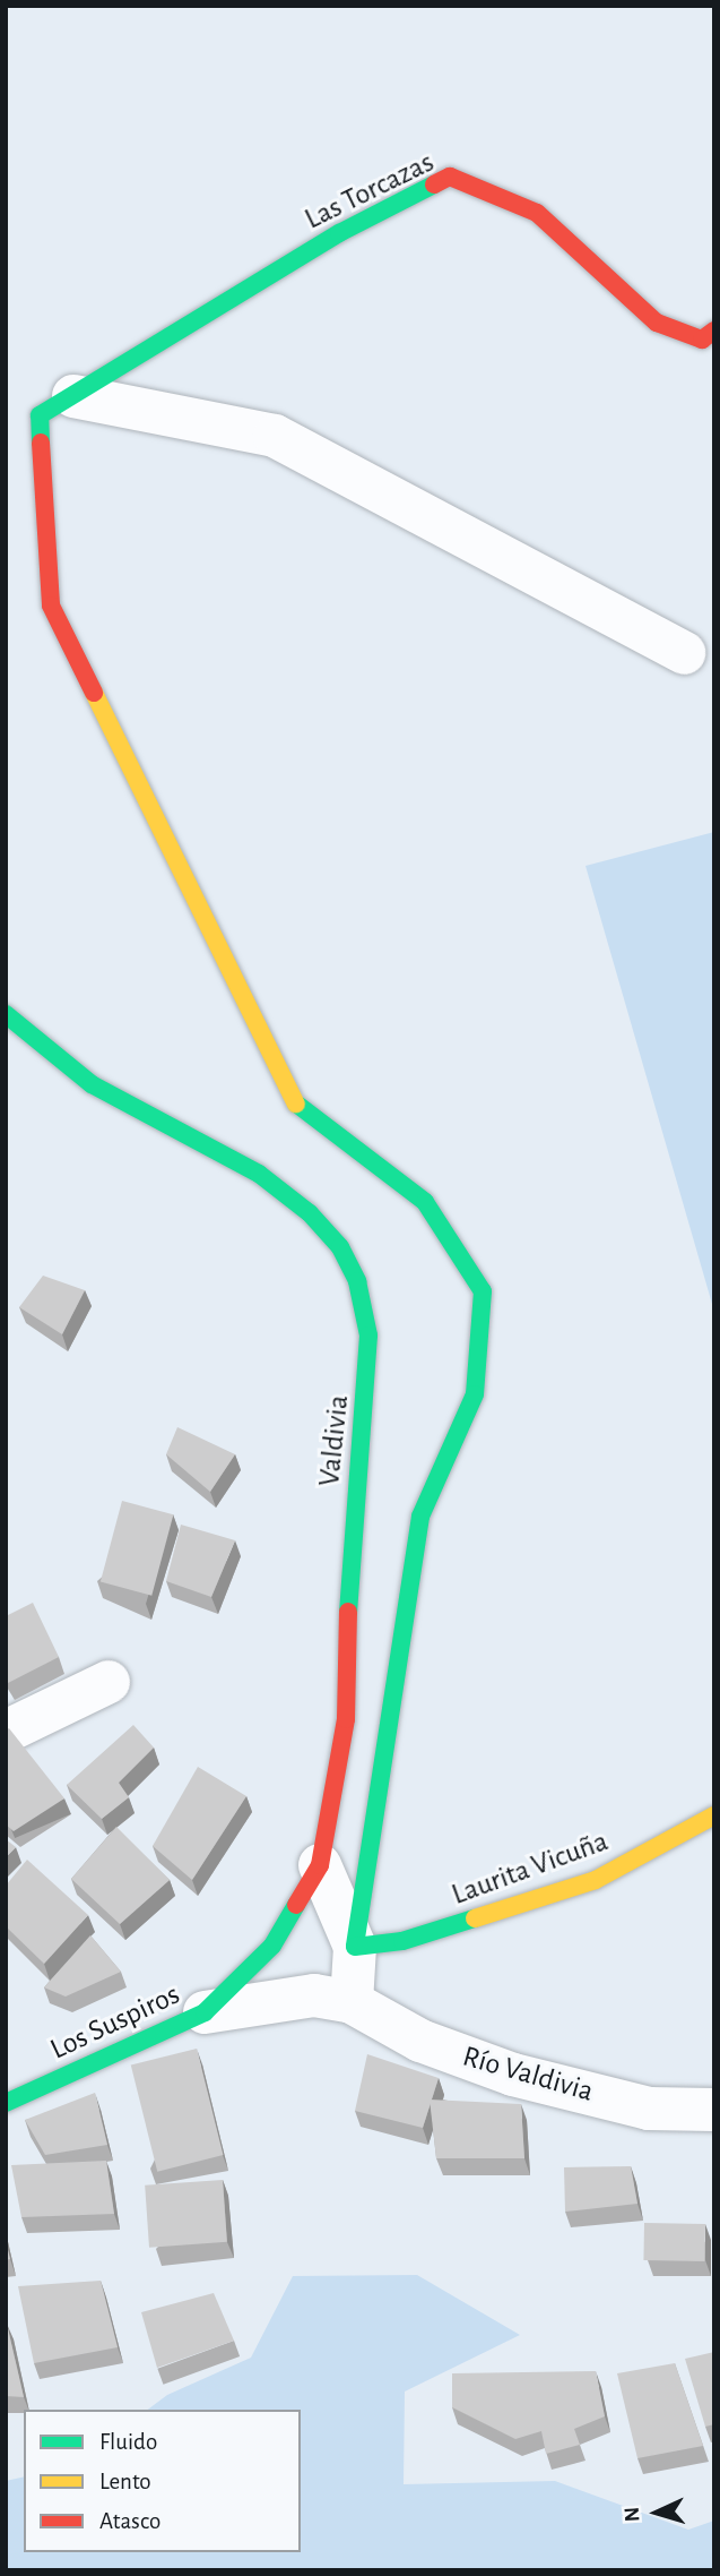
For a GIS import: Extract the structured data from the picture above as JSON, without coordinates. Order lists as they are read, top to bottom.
{
  "streets": {
    "street": [
      "Las Torcazas",
      "Valdivia",
      "Laurita Vicuña",
      "Los Suspiros",
      "Río Valdivia"
    ]
  },
  "crossings": [
    ["Valdivia", "Los Suspiros"],
    ["Valdivia", "Río Valdivia"],
    ["Los Suspiros", "Río Valdivia"]
  ],
  "legend": ["Fluido", "Lento", "Atasco"],
  "north": "left"
}
